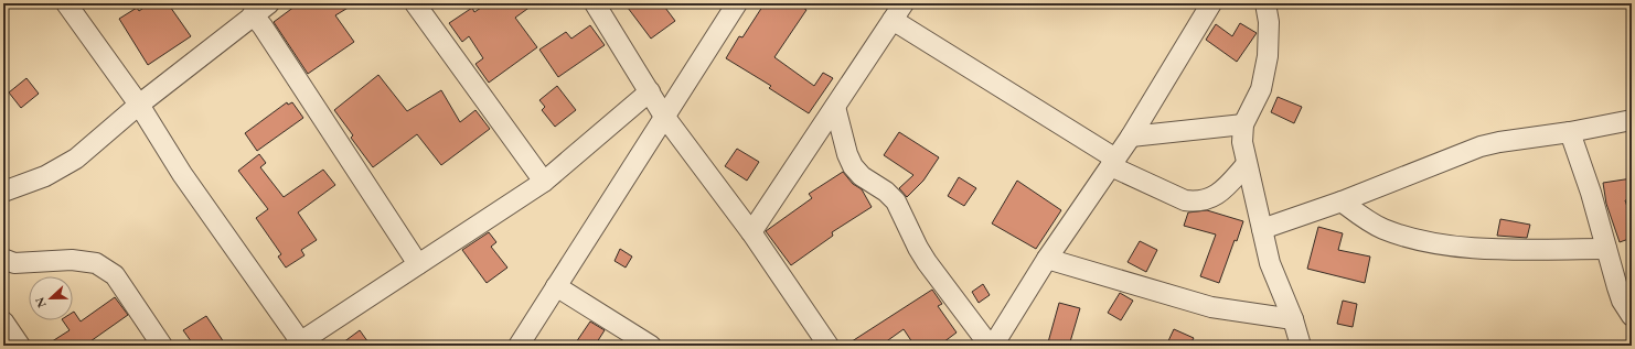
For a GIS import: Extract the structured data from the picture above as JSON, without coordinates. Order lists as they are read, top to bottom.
{
  "north": "left"
}
